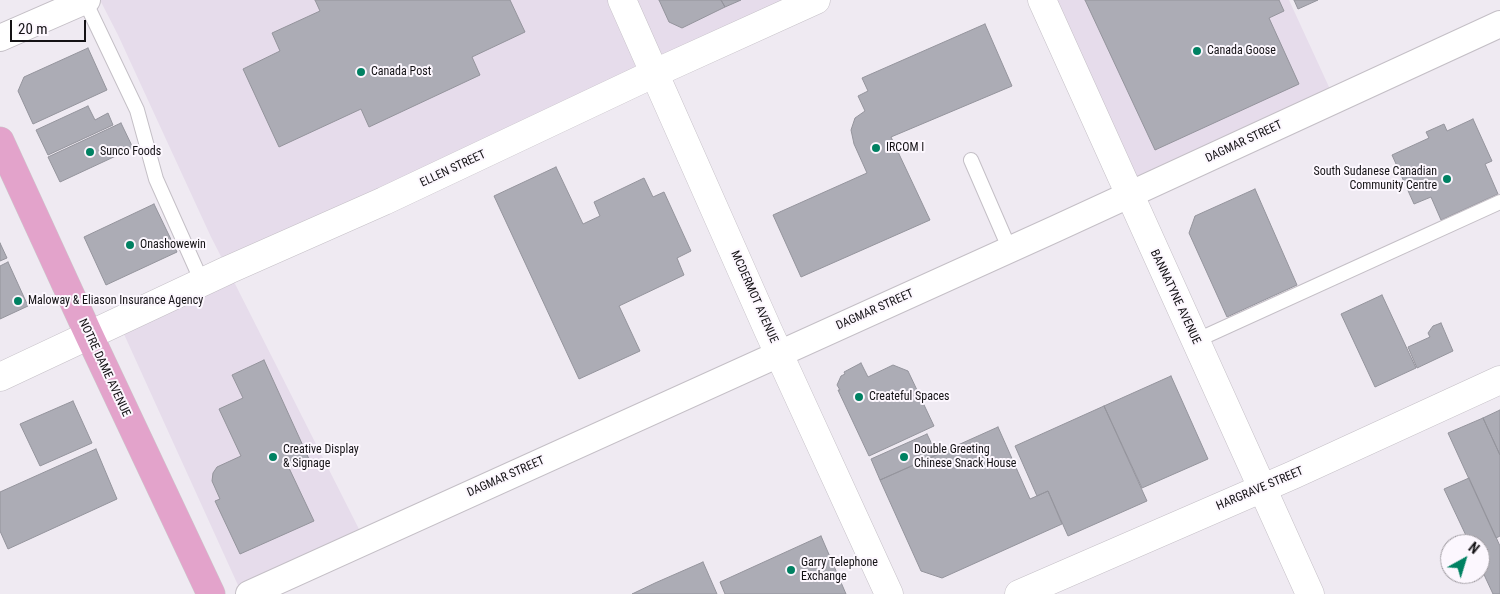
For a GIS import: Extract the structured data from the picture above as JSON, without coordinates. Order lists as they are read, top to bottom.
{
  "streets": {
    "main road": ["NOTRE DAME AVENUE"],
    "street": [
      "DAGMAR STREET",
      "ELLEN STREET",
      "MCDERMOT AVENUE",
      "BANNATYNE AVENUE",
      "HARGRAVE STREET"
    ]
  },
  "crossings": [
    ["DAGMAR STREET", "MCDERMOT AVENUE"],
    ["DAGMAR STREET", "BANNATYNE AVENUE"],
    ["ELLEN STREET", "MCDERMOT AVENUE"],
    ["ELLEN STREET", "NOTRE DAME AVENUE"],
    ["BANNATYNE AVENUE", "HARGRAVE STREET"]
  ],
  "places": [
    "Canada Goose",
    "Canada Post",
    "IRCOM I",
    "Sunco Foods",
    "South Sudanese Canadian Community Centre",
    "Onashowewin",
    "Maloway & Eliason Insurance Agency",
    "Createful Spaces",
    "Creative Display & Signage",
    "Double Greeting Chinese Snack House",
    "Garry Telephone Exchange"
  ],
  "scale_bar": "20 m",
  "north": "top right"
}
